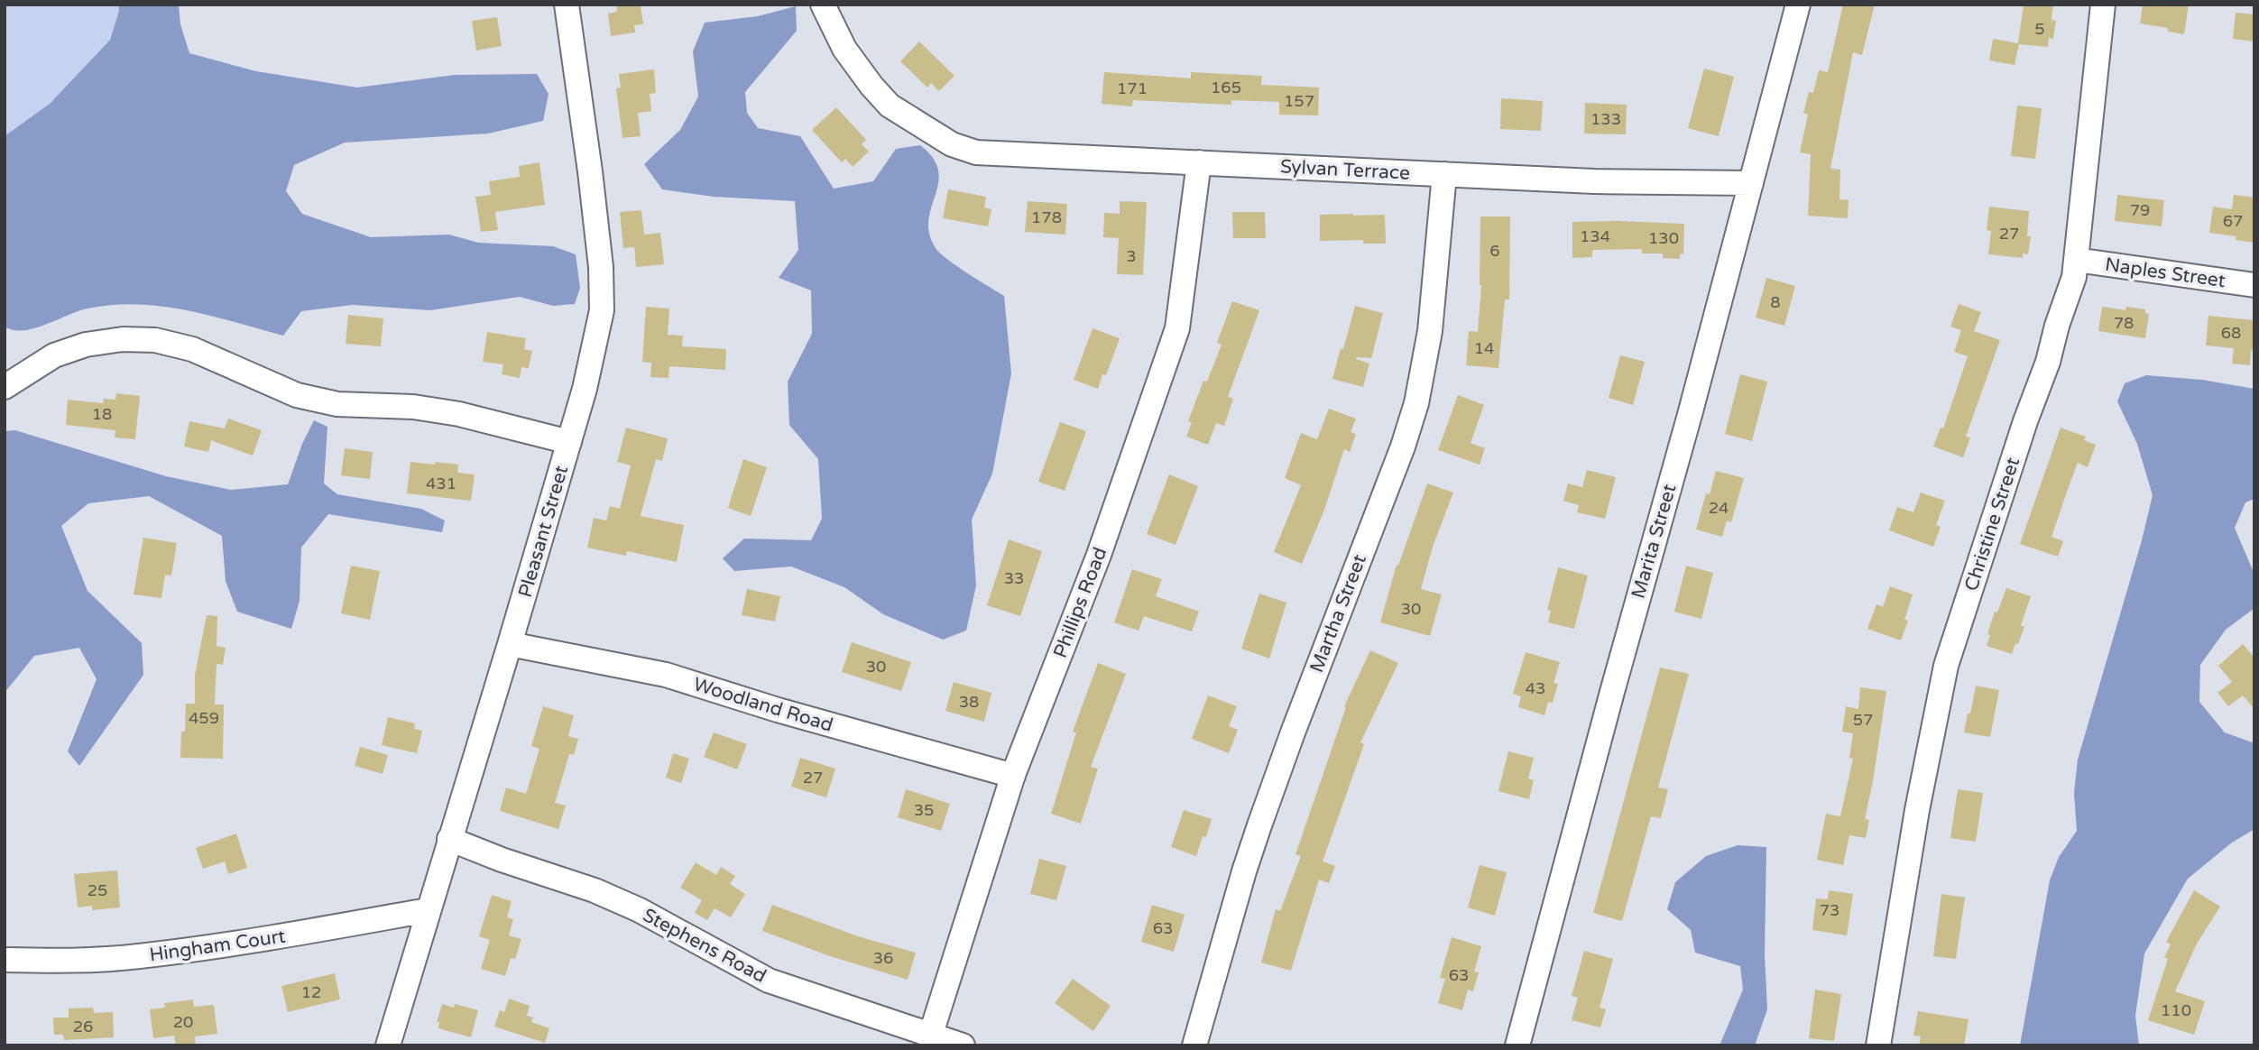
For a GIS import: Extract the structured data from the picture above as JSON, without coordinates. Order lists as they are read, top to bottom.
{
  "streets": {
    "street": [
      "Sylvan Terrace",
      "Naples Street",
      "Christine Street",
      "Pleasant Street",
      "Marita Street",
      "Phillips Road",
      "Martha Street",
      "Woodland Road",
      "Hingham Court",
      "Stephens Road"
    ]
  },
  "crossings": [
    ["Sylvan Terrace", "Marita Street"],
    ["Sylvan Terrace", "Phillips Road"],
    ["Sylvan Terrace", "Martha Street"],
    ["Naples Street", "Christine Street"],
    ["Pleasant Street", "Woodland Road"],
    ["Pleasant Street", "Hingham Court"],
    ["Pleasant Street", "Stephens Road"],
    ["Phillips Road", "Woodland Road"],
    ["Phillips Road", "Stephens Road"]
  ],
  "house_numbers": [
    "5",
    "165",
    "171",
    "157",
    "133",
    "79",
    "178",
    "67",
    "27",
    "134",
    "130",
    "6",
    "3",
    "8",
    "78",
    "68",
    "14",
    "18",
    "431",
    "24",
    "33",
    "30",
    "30",
    "43",
    "38",
    "459",
    "57",
    "27",
    "35",
    "25",
    "73",
    "63",
    "36",
    "63",
    "12",
    "110",
    "20",
    "26"
  ]
}
